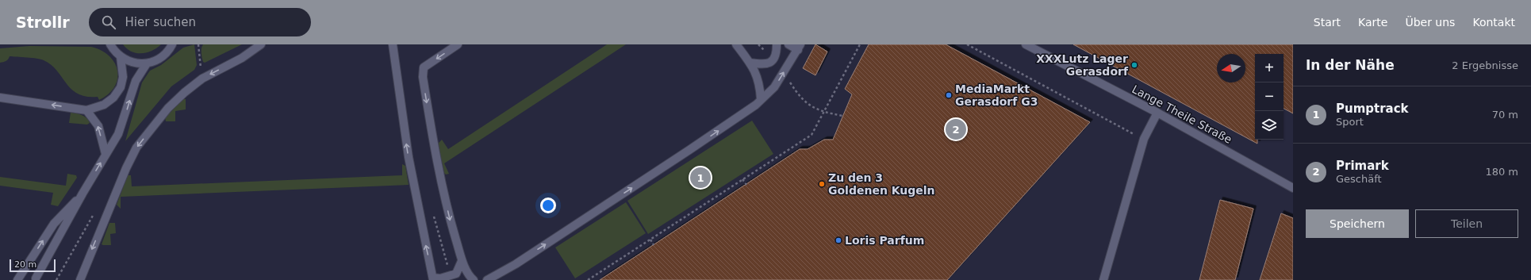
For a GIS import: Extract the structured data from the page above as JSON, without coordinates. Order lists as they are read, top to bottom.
{
  "streets": {
    "street": ["Lange Theile Straße"]
  },
  "places": [
    "XXXLutz Lager Gerasdorf",
    "MediaMarkt Gerasdorf G3",
    "Zu den 3 Goldenen Kugeln",
    "Loris Parfum"
  ],
  "scale_bar": "20 m",
  "north": "left",
  "page": {
    "header": "Strollr",
    "search": "Hier suchen",
    "nav": [
      "Start",
      "Karte",
      "Über uns",
      "Kontakt"
    ],
    "heading": ["In der Nähe", "2 Ergebnisse"],
    "map_buttons": ["+", "−"],
    "list": [
      {
        "mark": "1",
        "name": "Pumptrack",
        "note": "Sport",
        "value": "70 m"
      },
      {
        "mark": "2",
        "name": "Primark",
        "note": "Geschäft",
        "value": "180 m"
      }
    ],
    "pins": ["2", "1"],
    "buttons": ["Speichern", "Teilen"],
    "scale": "20 m"
  }
}
